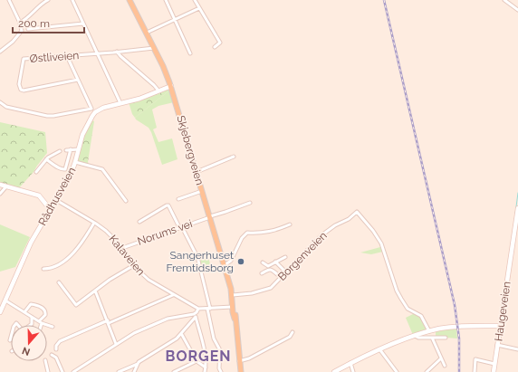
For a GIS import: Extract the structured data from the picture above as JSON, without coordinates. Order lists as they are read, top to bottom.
{
  "streets": {
    "main road": ["Skjebergveien"],
    "street": [
      "Østliveien",
      "Rådhusveien",
      "Norums vei",
      "Kalaveien",
      "Borgenveien",
      "Haugeveien"
    ]
  },
  "crossings": [
    ["Østliveien", "Skjebergveien"],
    ["Skjebergveien", "Norums vei"],
    ["Skjebergveien", "Borgenveien"],
    ["Rådhusveien", "Kalaveien"],
    ["Norums vei", "Kalaveien"]
  ],
  "districts": ["BORGEN"],
  "places": ["Sangerhuset Fremtidsborg"],
  "scale_bar": "200 m",
  "north": "bottom"
}
